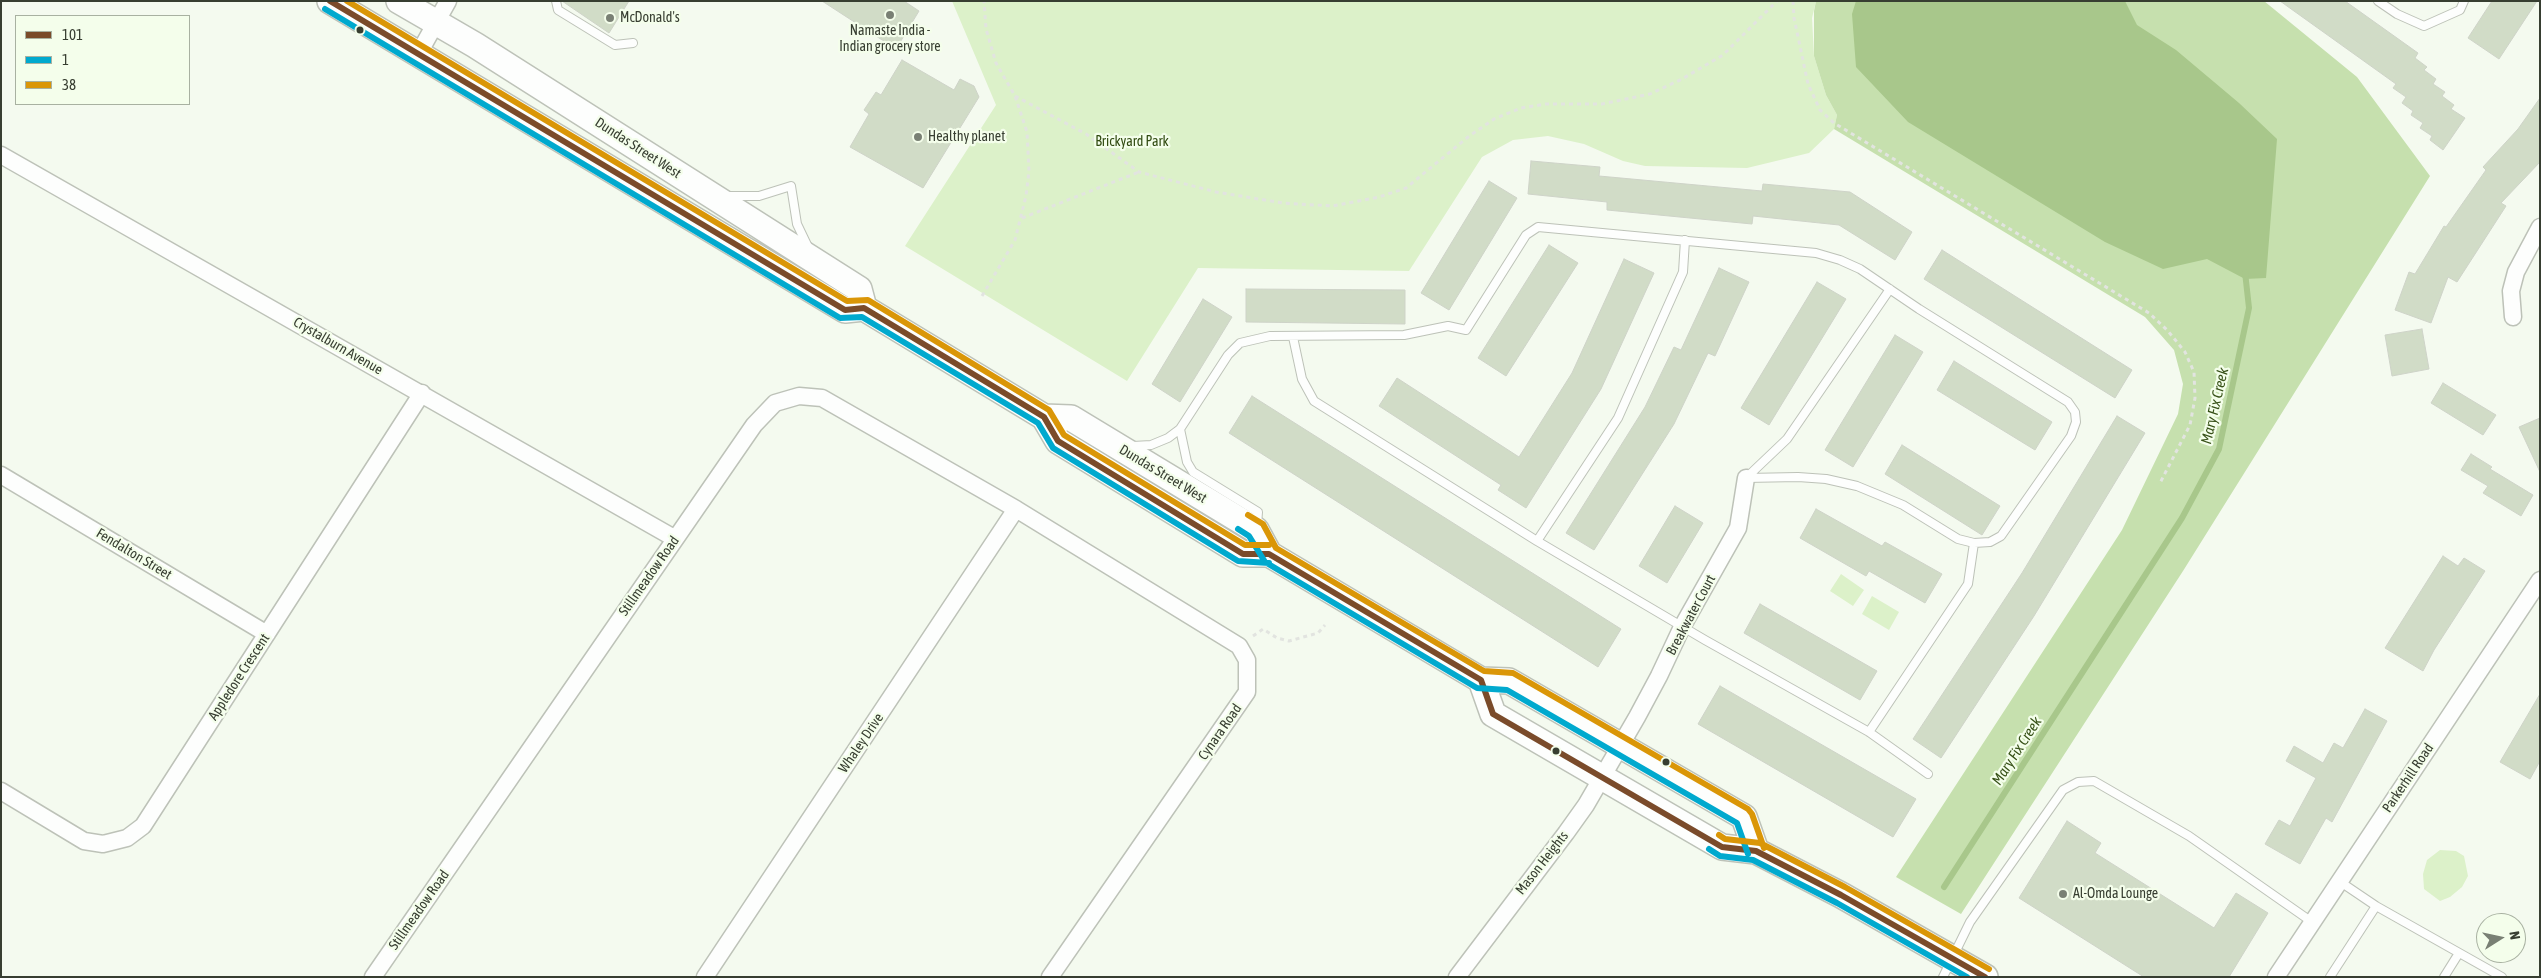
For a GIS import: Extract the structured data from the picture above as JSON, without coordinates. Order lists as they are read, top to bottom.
{
  "streets": {
    "main road": ["Dundas Street West"],
    "street": [
      "Crystalburn Avenue",
      "Fendalton Street",
      "Stillmeadow Road",
      "Breakwater Court",
      "Appledore Crescent",
      "Cynara Road",
      "Whaley Drive",
      "Parkerhill Road",
      "Mason Heights"
    ]
  },
  "crossings": [
    ["Crystalburn Avenue", "Stillmeadow Road"],
    ["Crystalburn Avenue", "Appledore Crescent"],
    ["Fendalton Street", "Appledore Crescent"],
    ["Stillmeadow Road", "Whaley Drive"],
    ["Breakwater Court", "Mason Heights"]
  ],
  "water": ["Mary Fix Creek"],
  "parks": ["Brickyard Park"],
  "places": [
    "Namaste India - Indian grocery store",
    "McDonald's",
    "Healthy planet",
    "Al-Omda Lounge"
  ],
  "lines": ["transit line 101", "transit line 38", "transit line 1"],
  "legend": ["101", "1", "38"],
  "north": "right"
}
